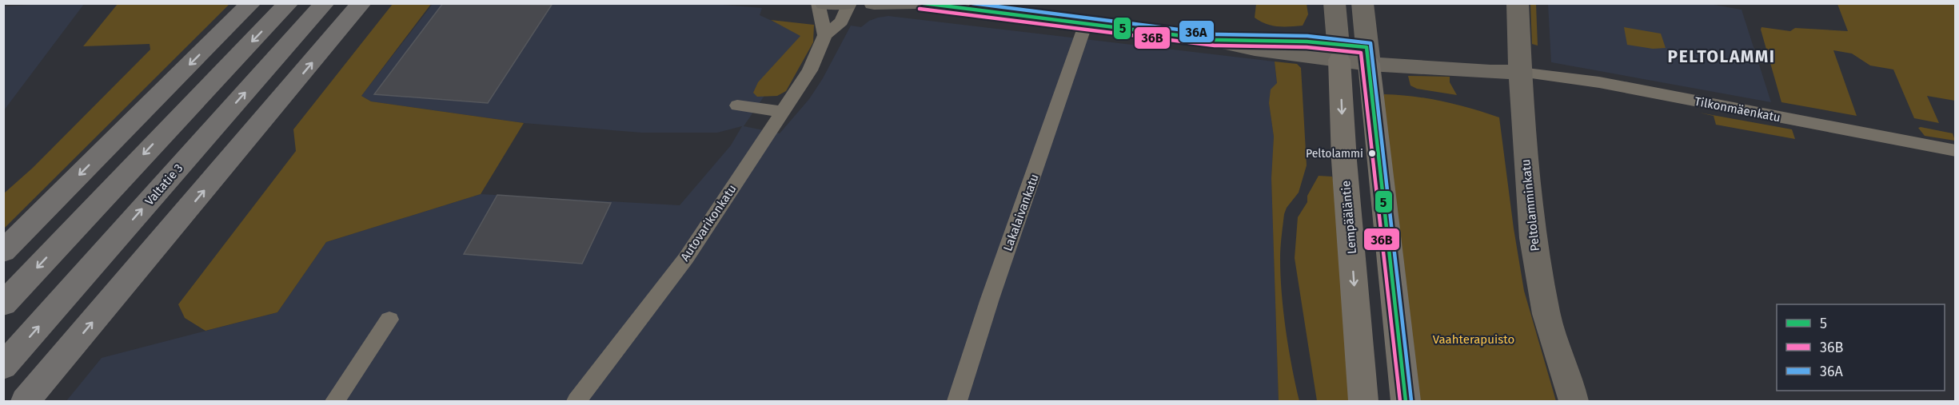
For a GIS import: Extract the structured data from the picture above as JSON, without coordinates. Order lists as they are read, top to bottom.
{
  "streets": {
    "highway": ["Valtatie 3"],
    "main road": ["Tilkonmäenkatu", "Peltolamminkatu", "Lempääläntie"],
    "street": ["Lakalaivankatu", "Autovarikonkatu"]
  },
  "crossings": [
    ["Tilkonmäenkatu", "Peltolamminkatu"],
    ["Tilkonmäenkatu", "Lakalaivankatu"],
    ["Tilkonmäenkatu", "Lempääläntie"]
  ],
  "districts": ["PELTOLAMMI"],
  "parks": ["Vaahterapuisto"],
  "places": ["Peltolammi"],
  "lines": ["transit line 5", "transit line 36A", "transit line 36B"],
  "legend": ["5", "36B", "36A"]
}
